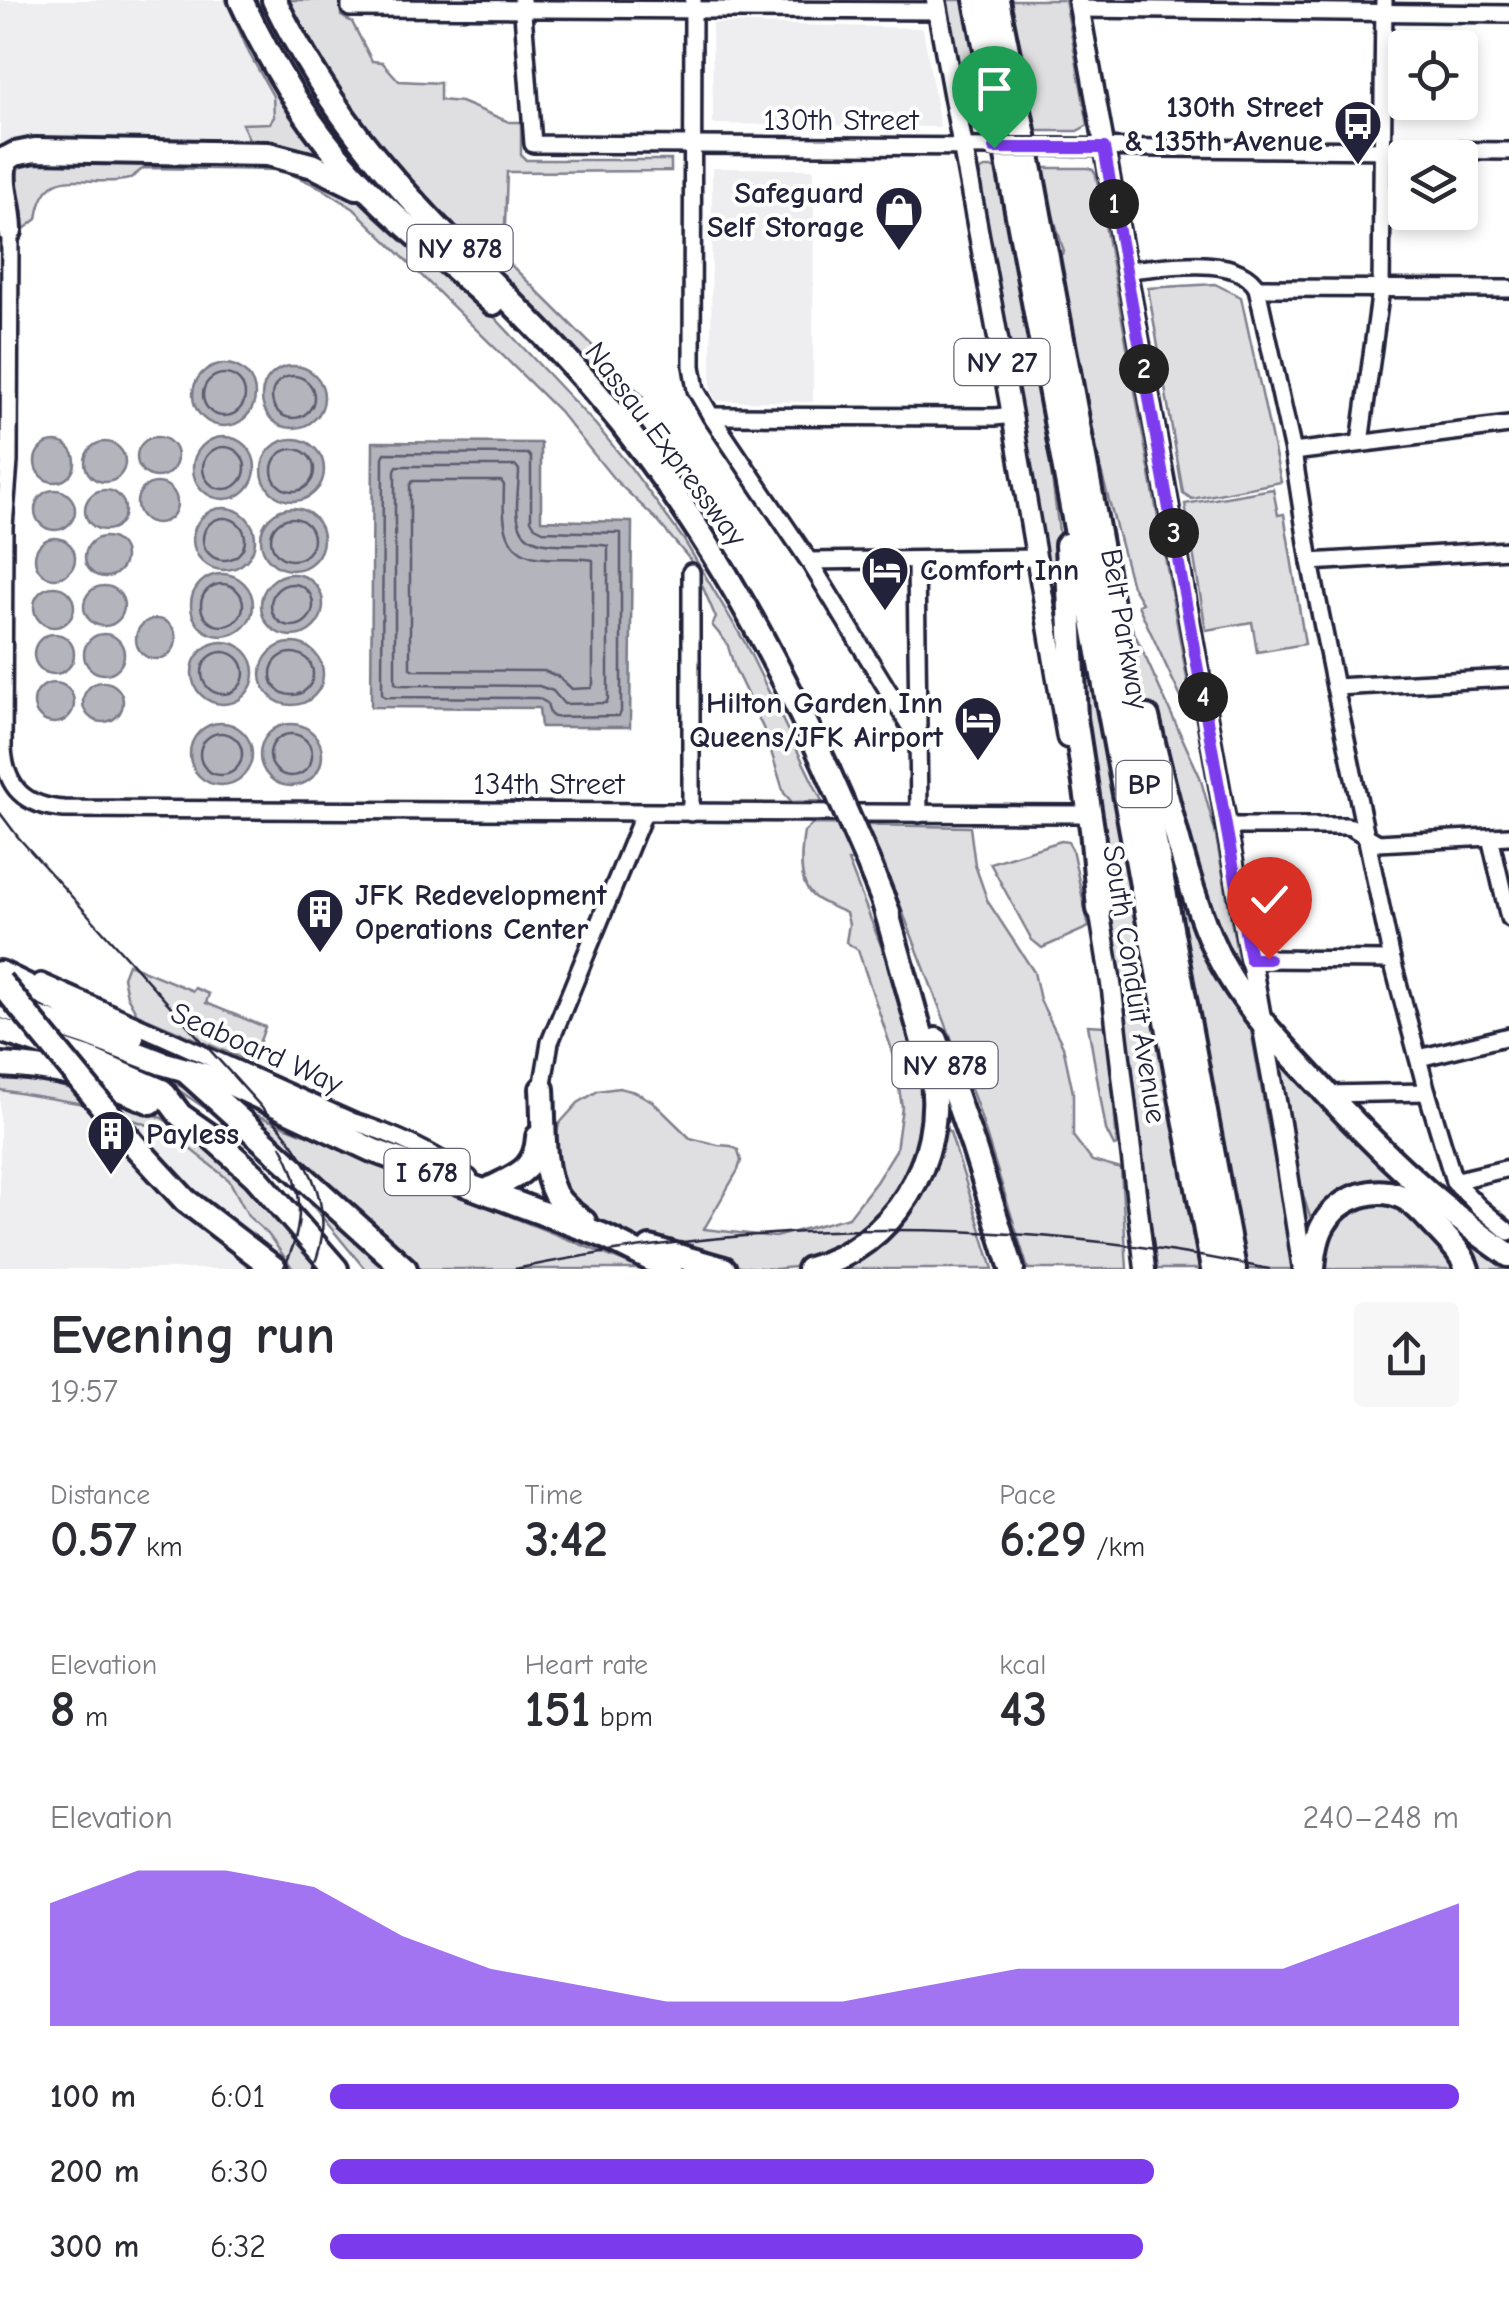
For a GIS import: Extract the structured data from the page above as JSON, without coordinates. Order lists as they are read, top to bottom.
{
  "streets": {
    "highway": [
      "NY 878",
      "Nassau Expressway",
      "Belt Parkway",
      "BP",
      "I 678"
    ],
    "main road": ["NY 27", "South Conduit Avenue"],
    "street": ["130th Street", "134th Street", "Seaboard Way"]
  },
  "crossings": [
    ["130th Street", "South Conduit Avenue"],
    ["134th Street", "South Conduit Avenue"],
    ["Seaboard Way", "I 678"]
  ],
  "places": {
    "bus stop": ["130th Street & 135th Avenue"],
    "shop": ["Safeguard Self Storage"],
    "hotel": ["Comfort Inn", "Hilton Garden Inn Queens/JFK Airport"],
    "building": ["JFK Redevelopment Operations Center", "Payless"]
  },
  "page": {
    "pins": [
      "1",
      "2",
      "3",
      "4"
    ],
    "heading": ["Evening run", "19:57"],
    "stats": [
      ["Distance", "0.57 km"],
      ["Time", "3:42"],
      ["Pace", "6:29 /km"],
      ["Elevation", "8 m"],
      ["Heart rate", "151 bpm"],
      ["kcal", "43"]
    ],
    "chart": ["Elevation", "240–248 m"],
    "list": [
      {
        "name": "100 m",
        "note": "6:01"
      },
      {
        "name": "200 m",
        "note": "6:30"
      },
      {
        "name": "300 m",
        "note": "6:32"
      }
    ]
  }
}
